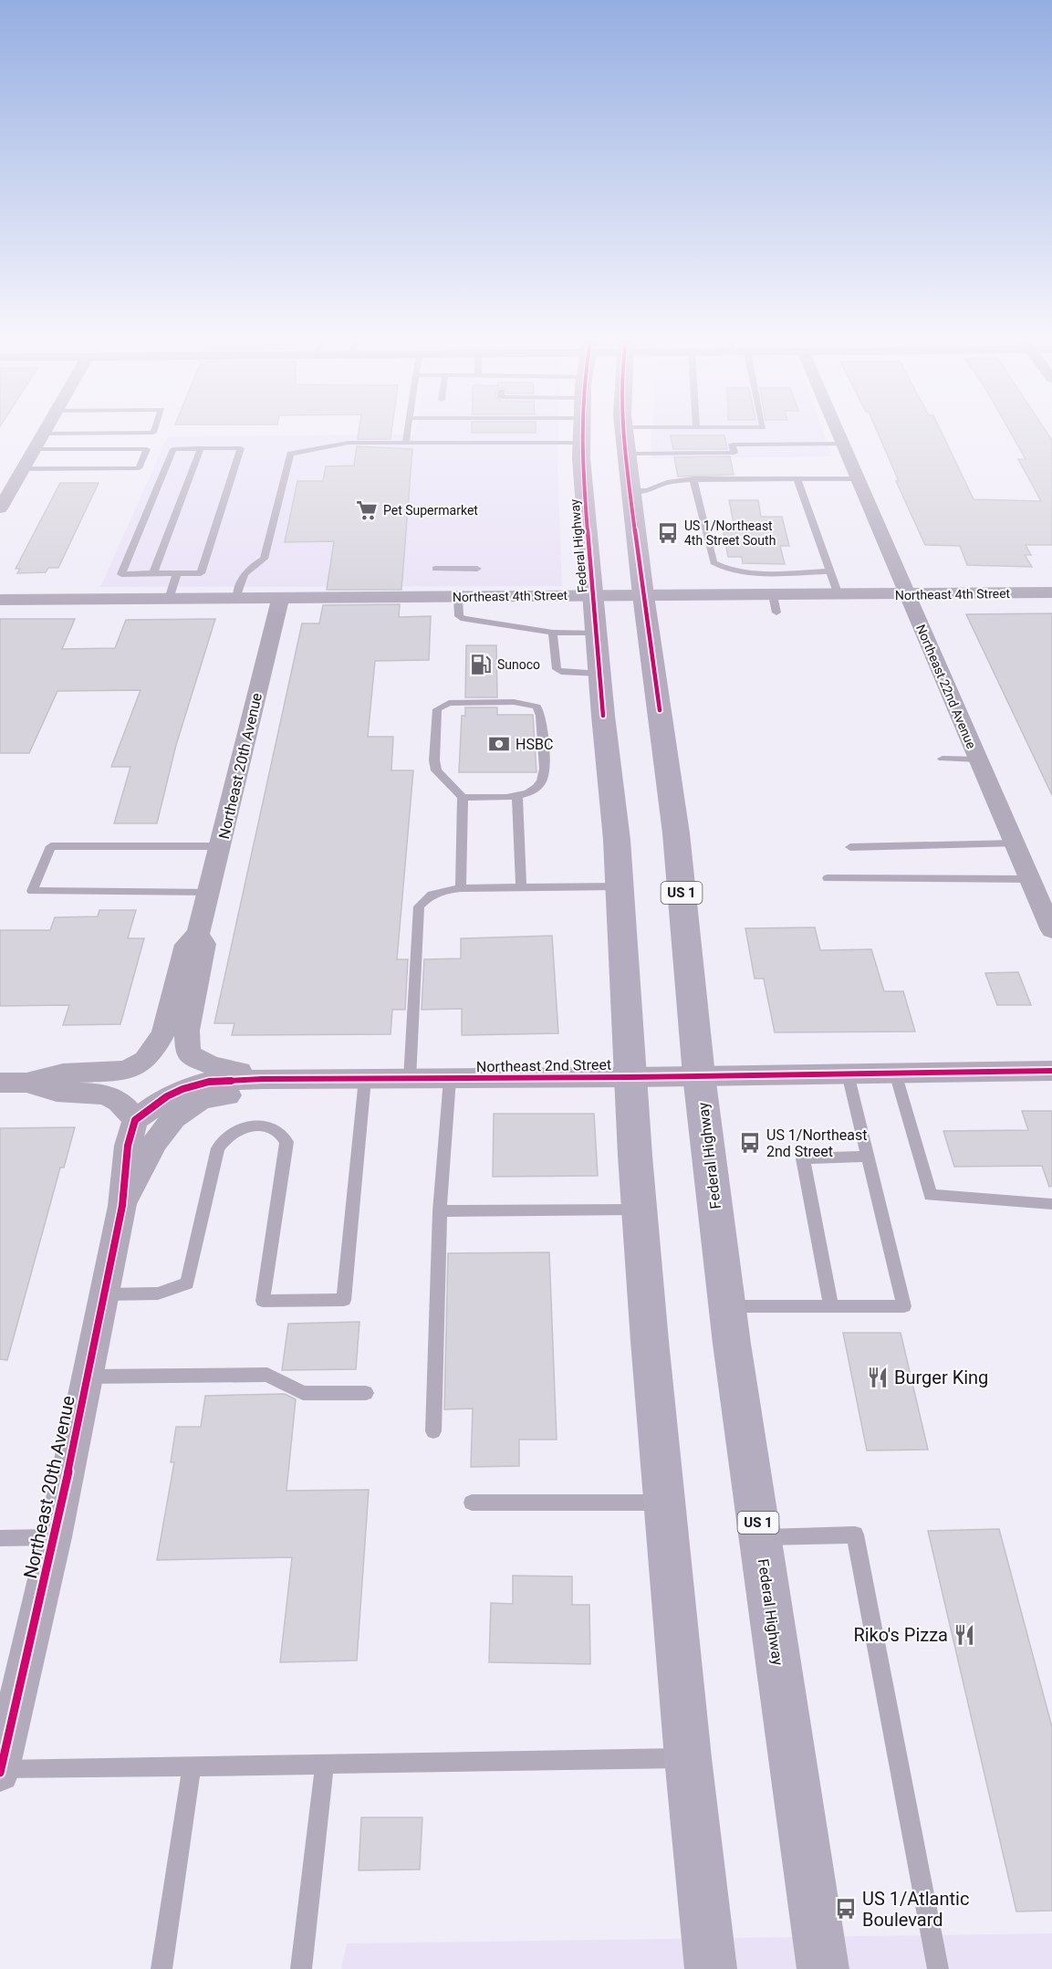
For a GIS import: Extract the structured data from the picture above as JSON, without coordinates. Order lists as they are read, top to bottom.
{
  "streets": {
    "main road": ["Federal Highway", "US 1"],
    "street": [
      "Northeast 4th Street",
      "Northeast 22nd Avenue",
      "Northeast 20th Avenue",
      "Northeast 2nd Street"
    ]
  },
  "crossings": [
    ["Federal Highway", "Northeast 4th Street"],
    ["Federal Highway", "Northeast 2nd Street"],
    ["Northeast 4th Street", "Northeast 22nd Avenue"],
    ["Northeast 4th Street", "Northeast 20th Avenue"],
    ["Northeast 20th Avenue", "Northeast 2nd Street"]
  ],
  "places": {
    "supermarket": ["Pet Supermarket"],
    "bus stop": ["US 1/Northeast 4th Street South", "US 1/Northeast 2nd Street", "US 1/Atlantic Boulevard"],
    "fuel station": ["Sunoco"],
    "bank": ["HSBC"],
    "restaurant": ["Burger King", "Riko's Pizza"]
  }
}
